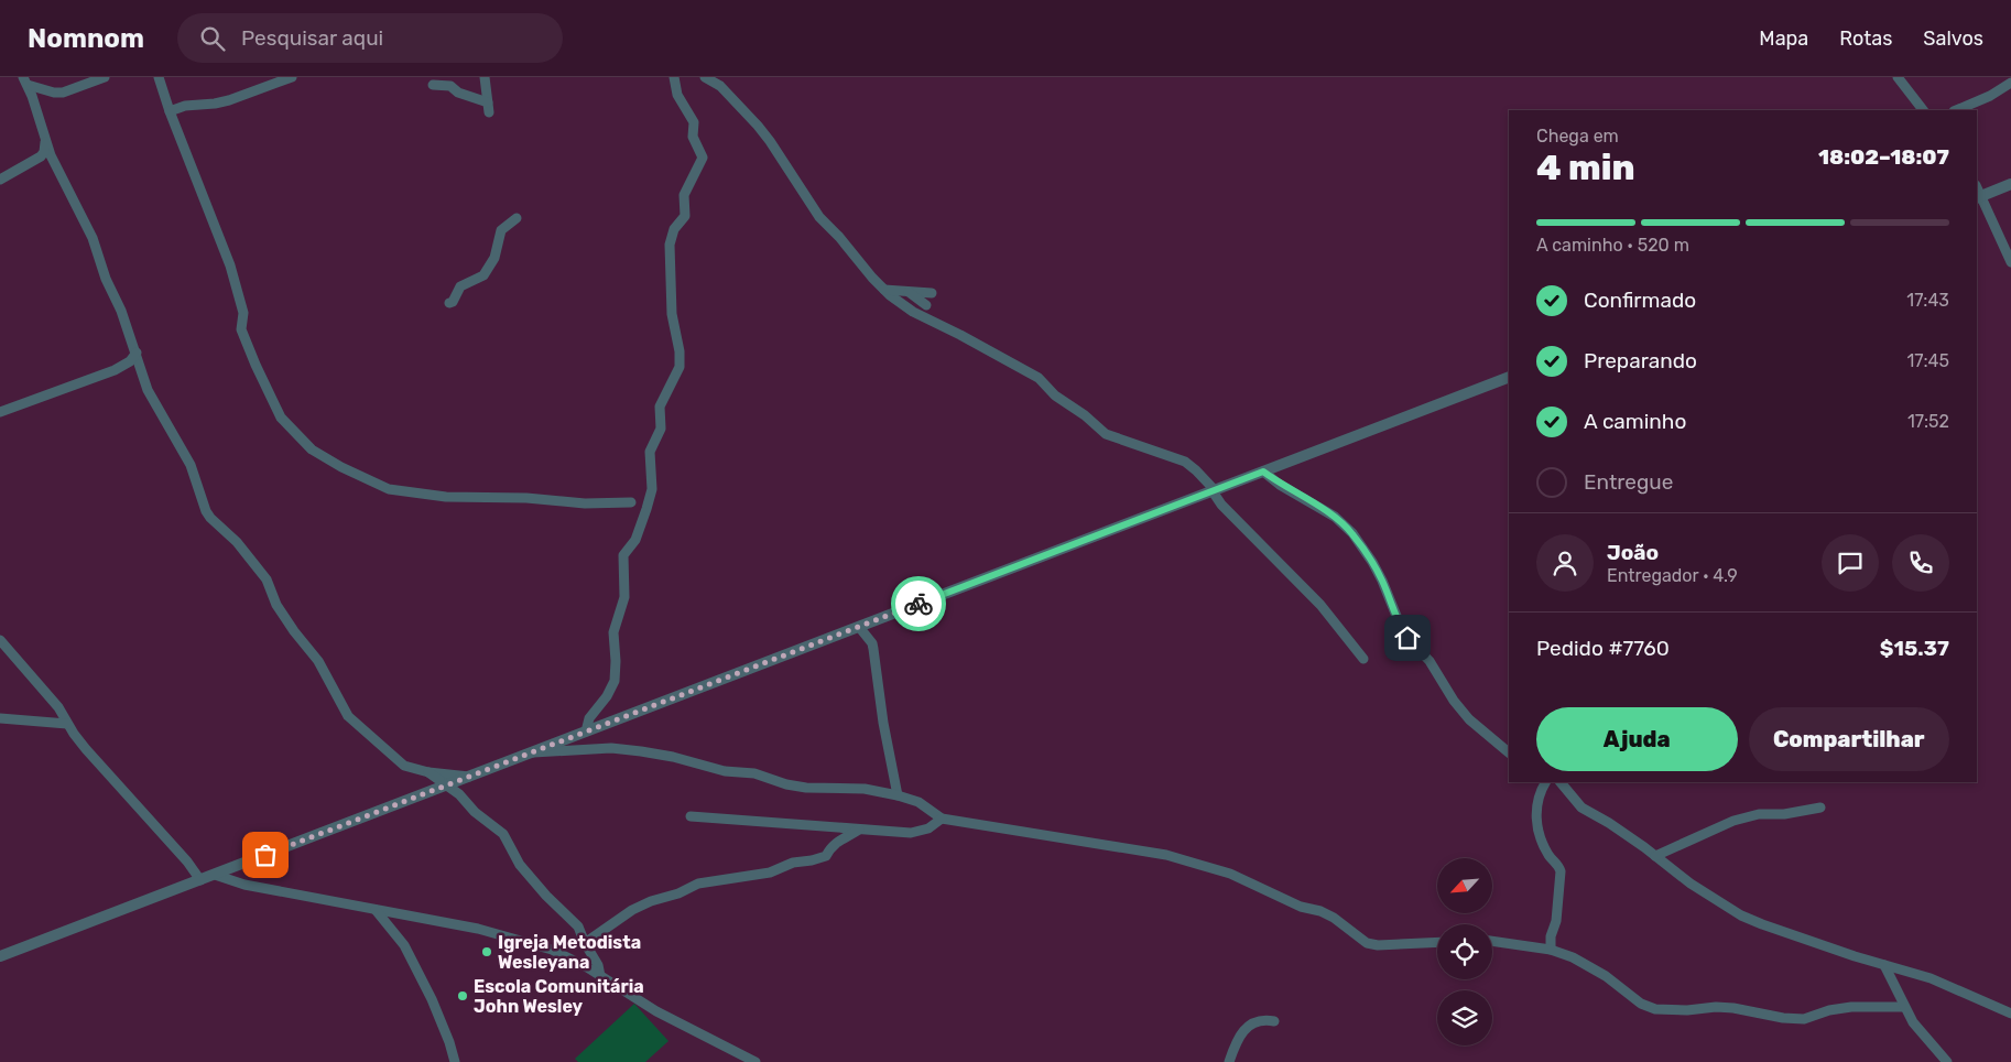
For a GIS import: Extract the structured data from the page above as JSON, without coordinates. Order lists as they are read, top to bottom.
{
  "places": ["Igreja Metodista Wesleyana", "Escola Comunitária John Wesley"],
  "north": "bottom left",
  "page": {
    "header": "Nomnom",
    "search": "Pesquisar aqui",
    "nav": ["Mapa", "Rotas", "Salvos"],
    "heading": ["4 min", "Chega em", "18:02–18:07"],
    "panel": [
      "João",
      "Entregador · 4.9",
      "Pedido #7760",
      "$15.37"
    ],
    "bar": "A caminho · 520 m",
    "list": [
      ["Confirmado", "17:43"],
      ["Preparando", "17:45"],
      ["A caminho", "17:52"],
      "Entregue"
    ],
    "buttons": ["Ajuda", "Compartilhar"]
  }
}
